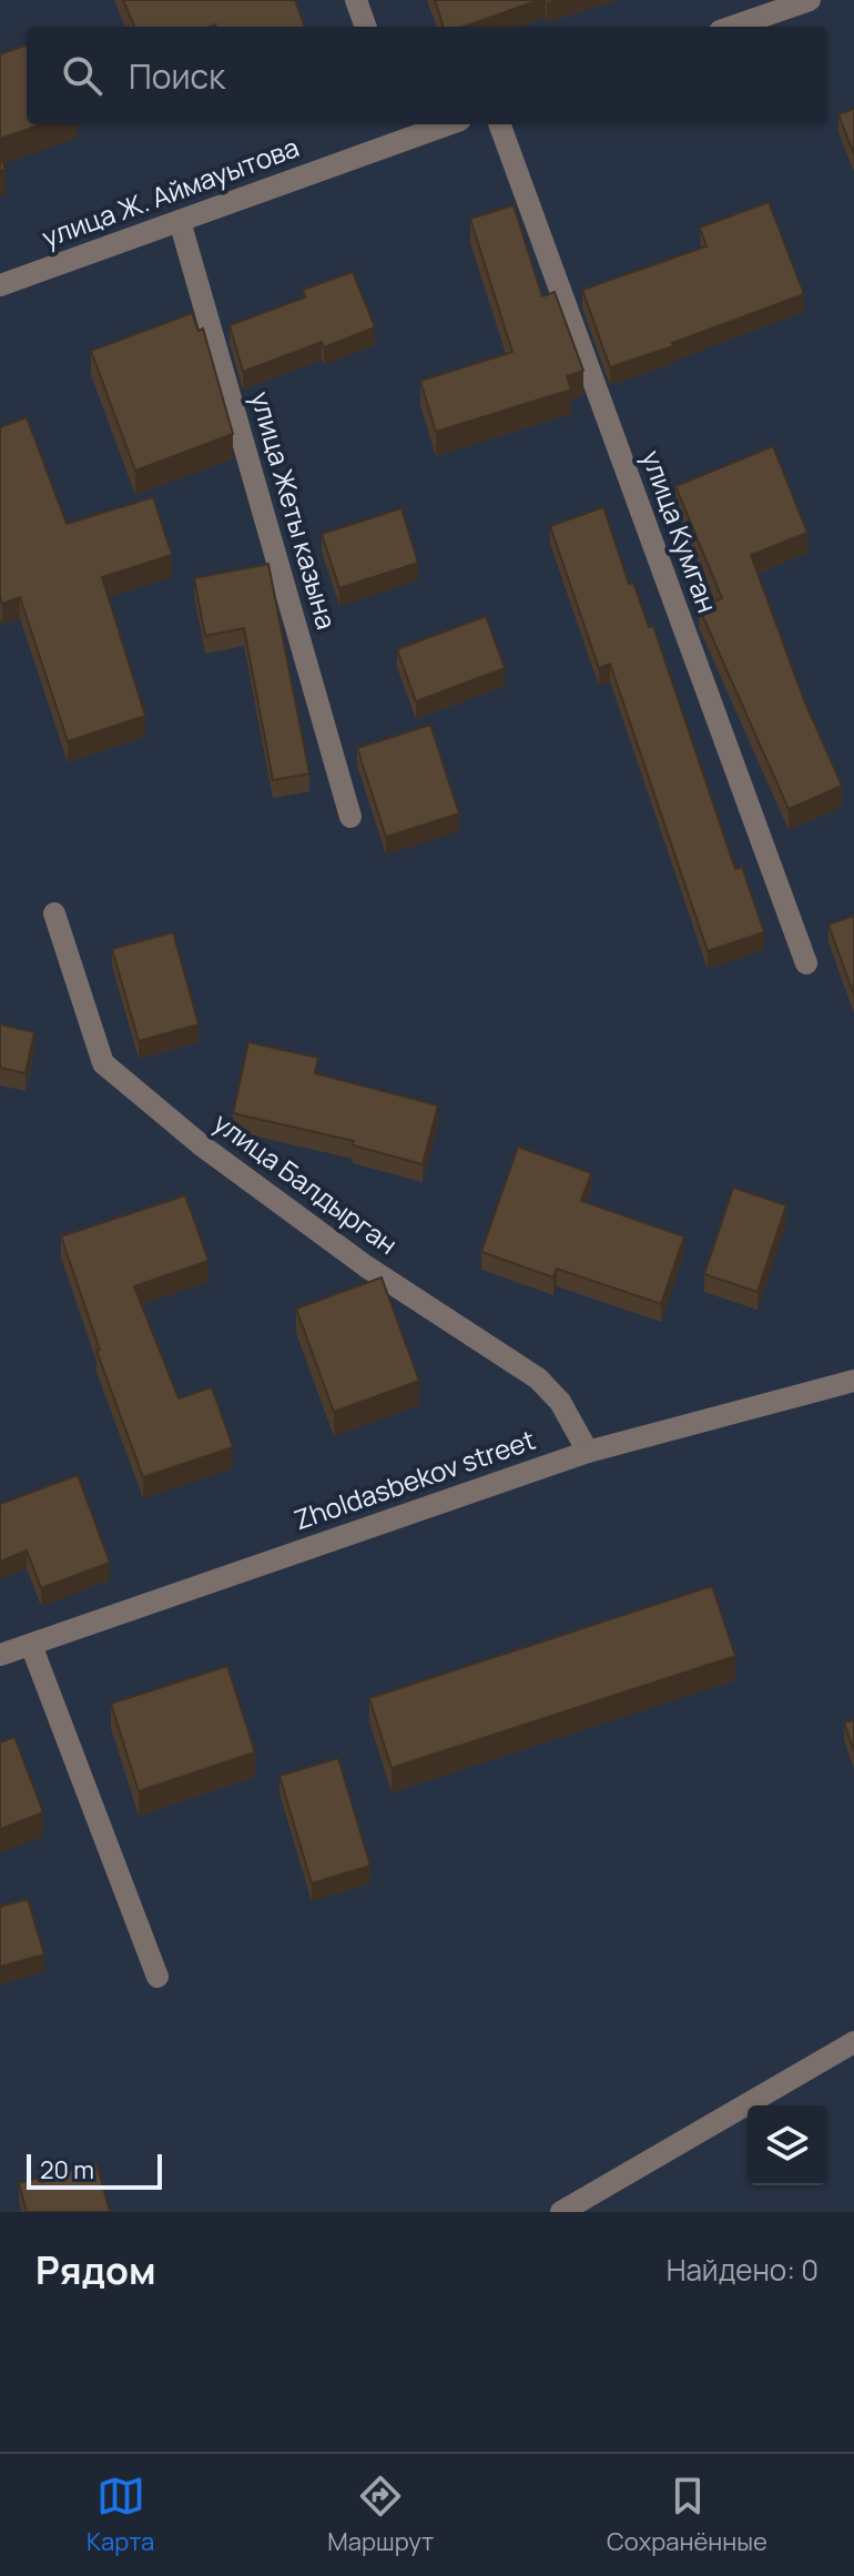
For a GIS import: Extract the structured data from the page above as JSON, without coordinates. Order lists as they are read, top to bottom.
{
  "streets": {
    "street": [
      "улица Ж. Аймауытова",
      "улица Жеты казына",
      "улица Кумган",
      "улица Балдырган",
      "Zholdasbekov street"
    ]
  },
  "crossings": [
    ["улица Ж. Аймауытова", "улица Жеты казына"],
    ["улица Балдырган", "Zholdasbekov street"]
  ],
  "scale_bar": "20 m",
  "page": {
    "search": "Поиск",
    "scale": "20 m",
    "heading": ["Рядом", "Найдено: 0"],
    "nav": ["Карта", "Маршрут", "Сохранённые"]
  }
}
